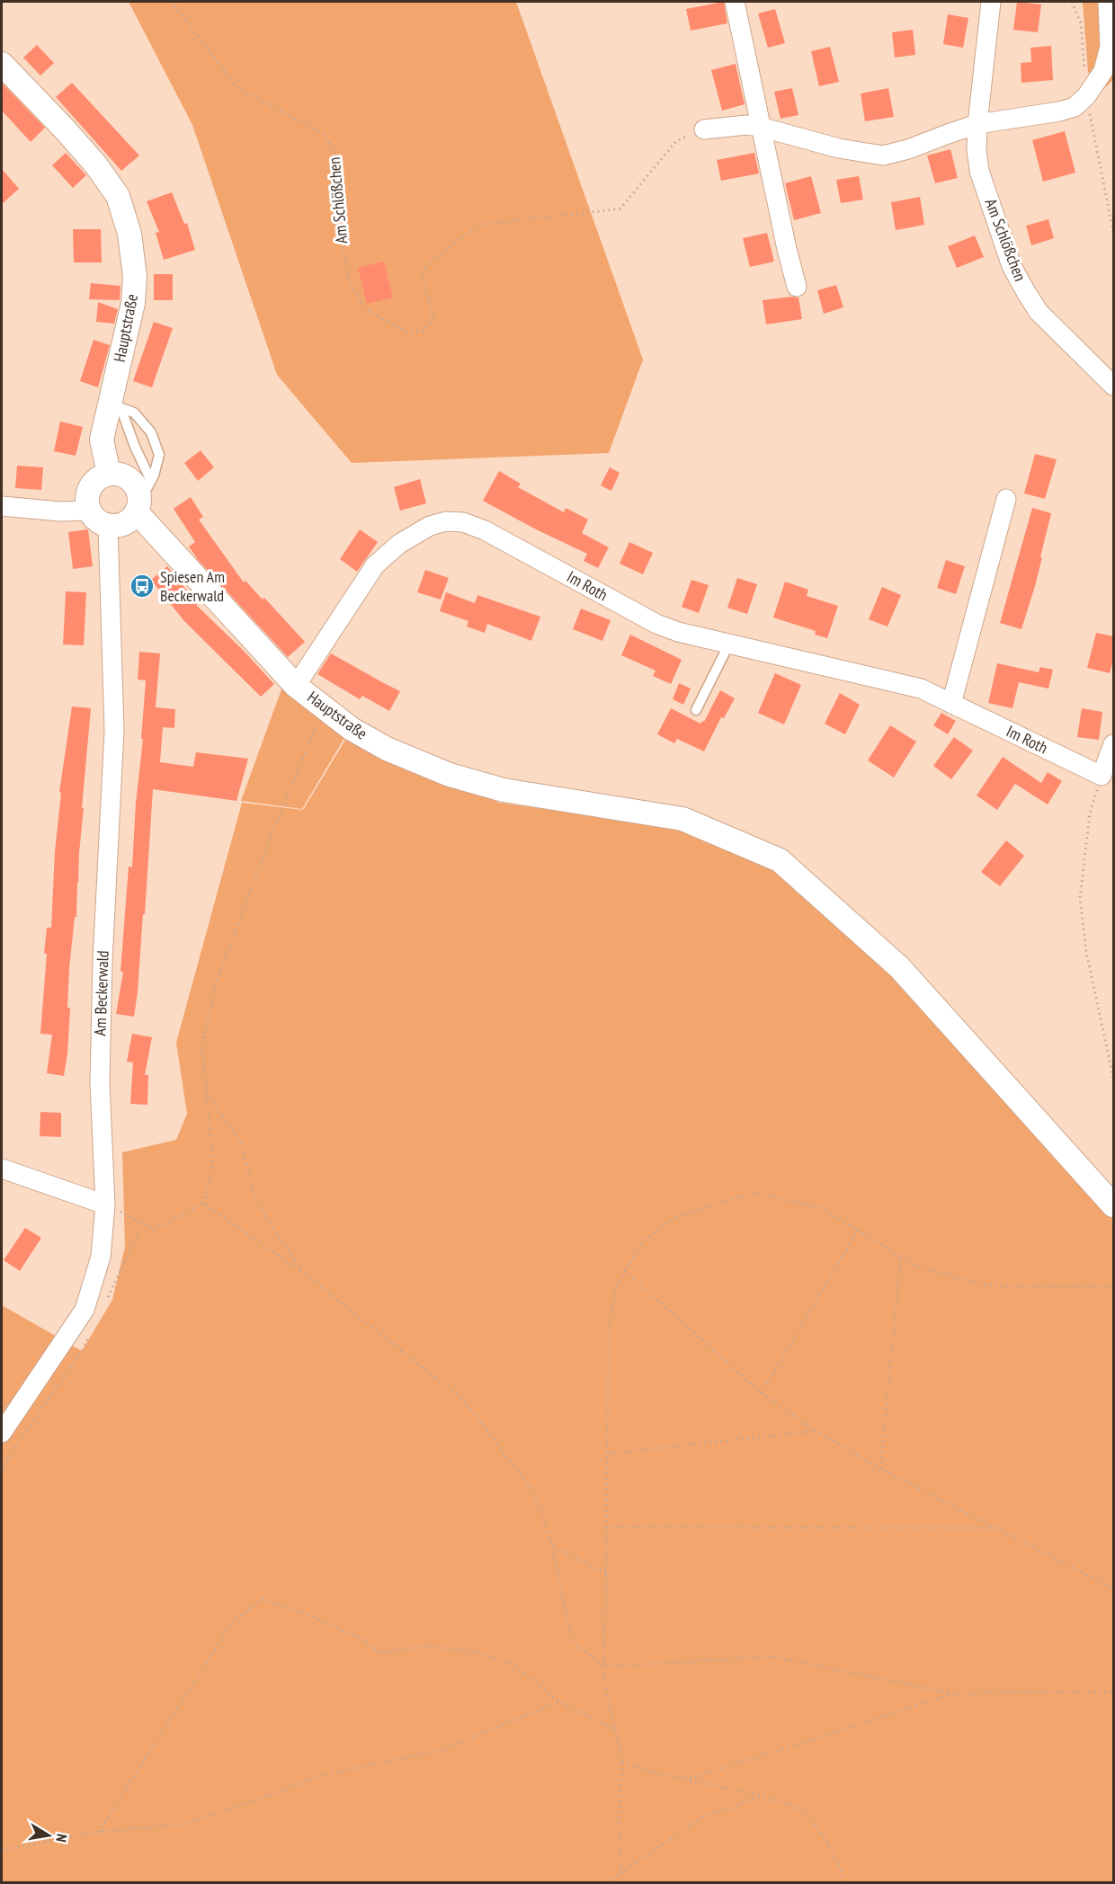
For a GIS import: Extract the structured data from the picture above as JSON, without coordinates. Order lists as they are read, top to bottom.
{
  "streets": {
    "street": [
      "Am Schlößchen",
      "Hauptstraße",
      "Im Roth",
      "Am Beckerwald"
    ]
  },
  "crossings": [
    ["Hauptstraße", "Im Roth"],
    ["Hauptstraße", "Am Beckerwald"]
  ],
  "places": {
    "bus stop": ["Spiesen Am Beckerwald"]
  },
  "north": "right"
}
